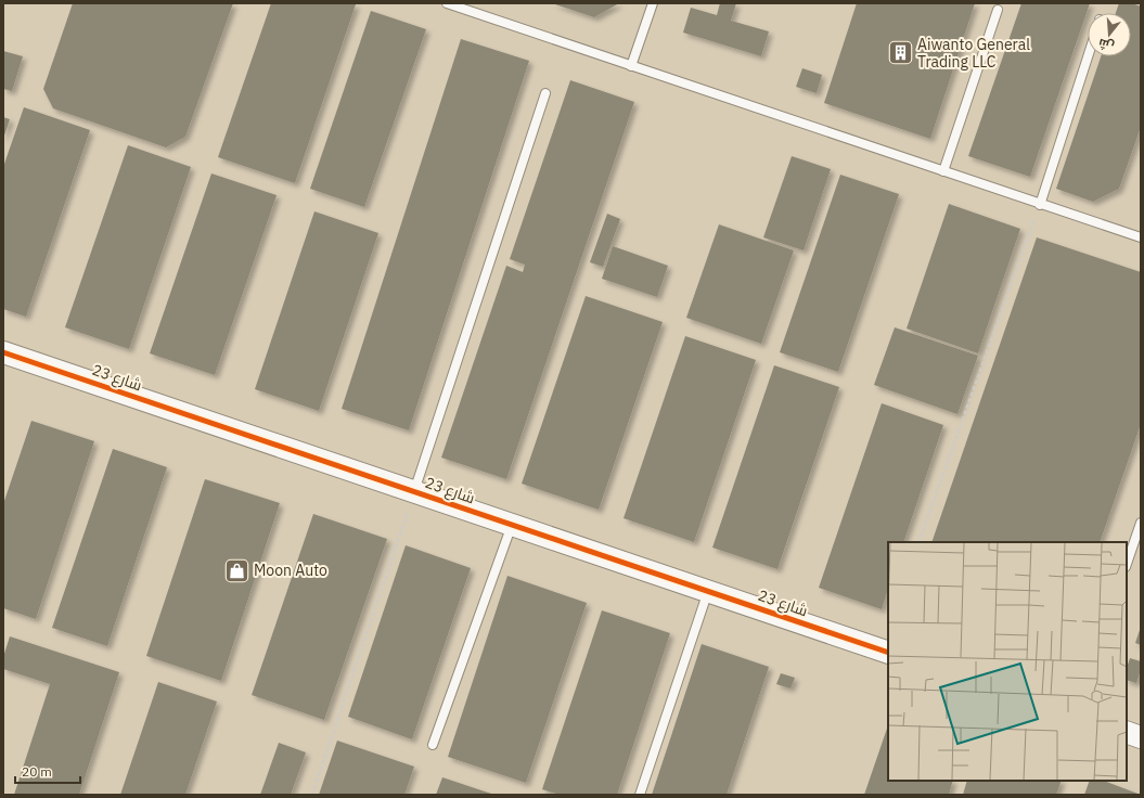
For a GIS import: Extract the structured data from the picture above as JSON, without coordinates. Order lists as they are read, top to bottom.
{
  "streets": {
    "street": ["شارع 23"]
  },
  "places": {
    "building": ["Aiwanto General Trading LLC"],
    "shop": ["Moon Auto"]
  },
  "scale_bar": "20 m",
  "north": "bottom"
}
